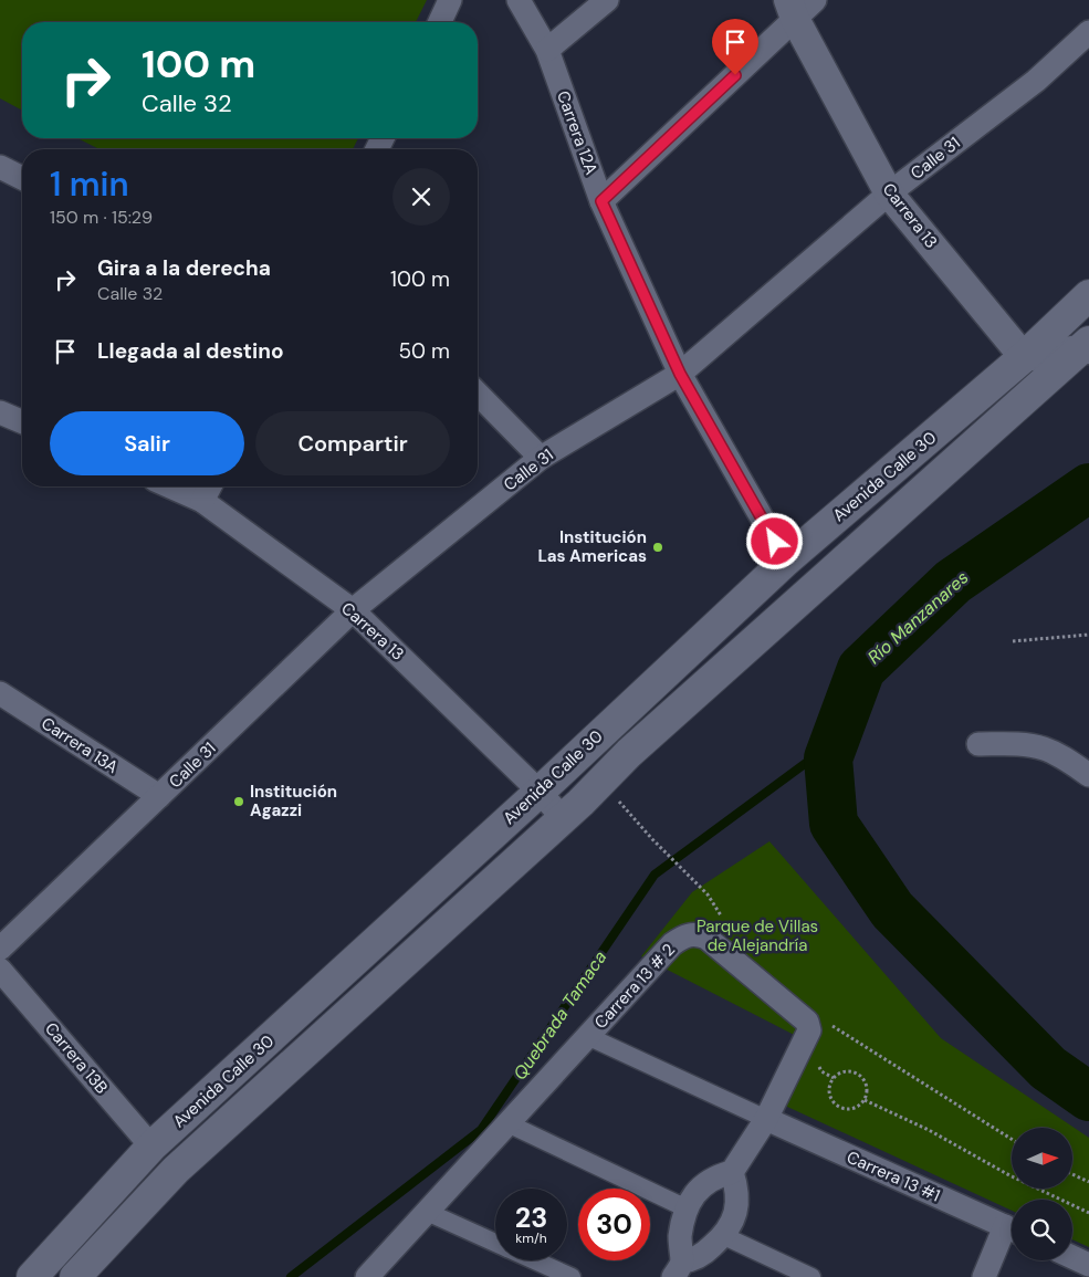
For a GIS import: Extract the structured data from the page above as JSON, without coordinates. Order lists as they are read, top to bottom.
{
  "streets": {
    "main road": ["Avenida Calle 30"],
    "street": [
      "Carrera 12A",
      "Calle 31",
      "Carrera 13",
      "Carrera 13A",
      "Carrera 13 # 2",
      "Carrera 13B",
      "Carrera 13 #1"
    ]
  },
  "crossings": [
    ["Carrera 12A", "Calle 31"],
    ["Carrera 12A", "Avenida Calle 30"],
    ["Calle 31", "Carrera 13"],
    ["Calle 31", "Carrera 13A"],
    ["Carrera 13", "Avenida Calle 30"],
    ["Avenida Calle 30", "Carrera 13B"],
    ["Carrera 13 # 2", "Carrera 13 #1"]
  ],
  "water": ["Río Manzanares", "Quebrada Tamaca"],
  "parks": ["Parque de Villas de Alejandría"],
  "places": ["Institución Las Americas", "Institución Agazzi"],
  "north": "right",
  "page": {
    "turn": ["100 m", "Calle 32"],
    "heading": ["1 min", "150 m · 15:29"],
    "list": [
      {
        "name": "Gira a la derecha",
        "note": "Calle 32",
        "value": "100 m"
      },
      {
        "name": "Llegada al destino",
        "value": "50 m"
      }
    ],
    "buttons": ["Salir", "Compartir"],
    "speed": "23 km/h",
    "limit": "30"
  }
}
